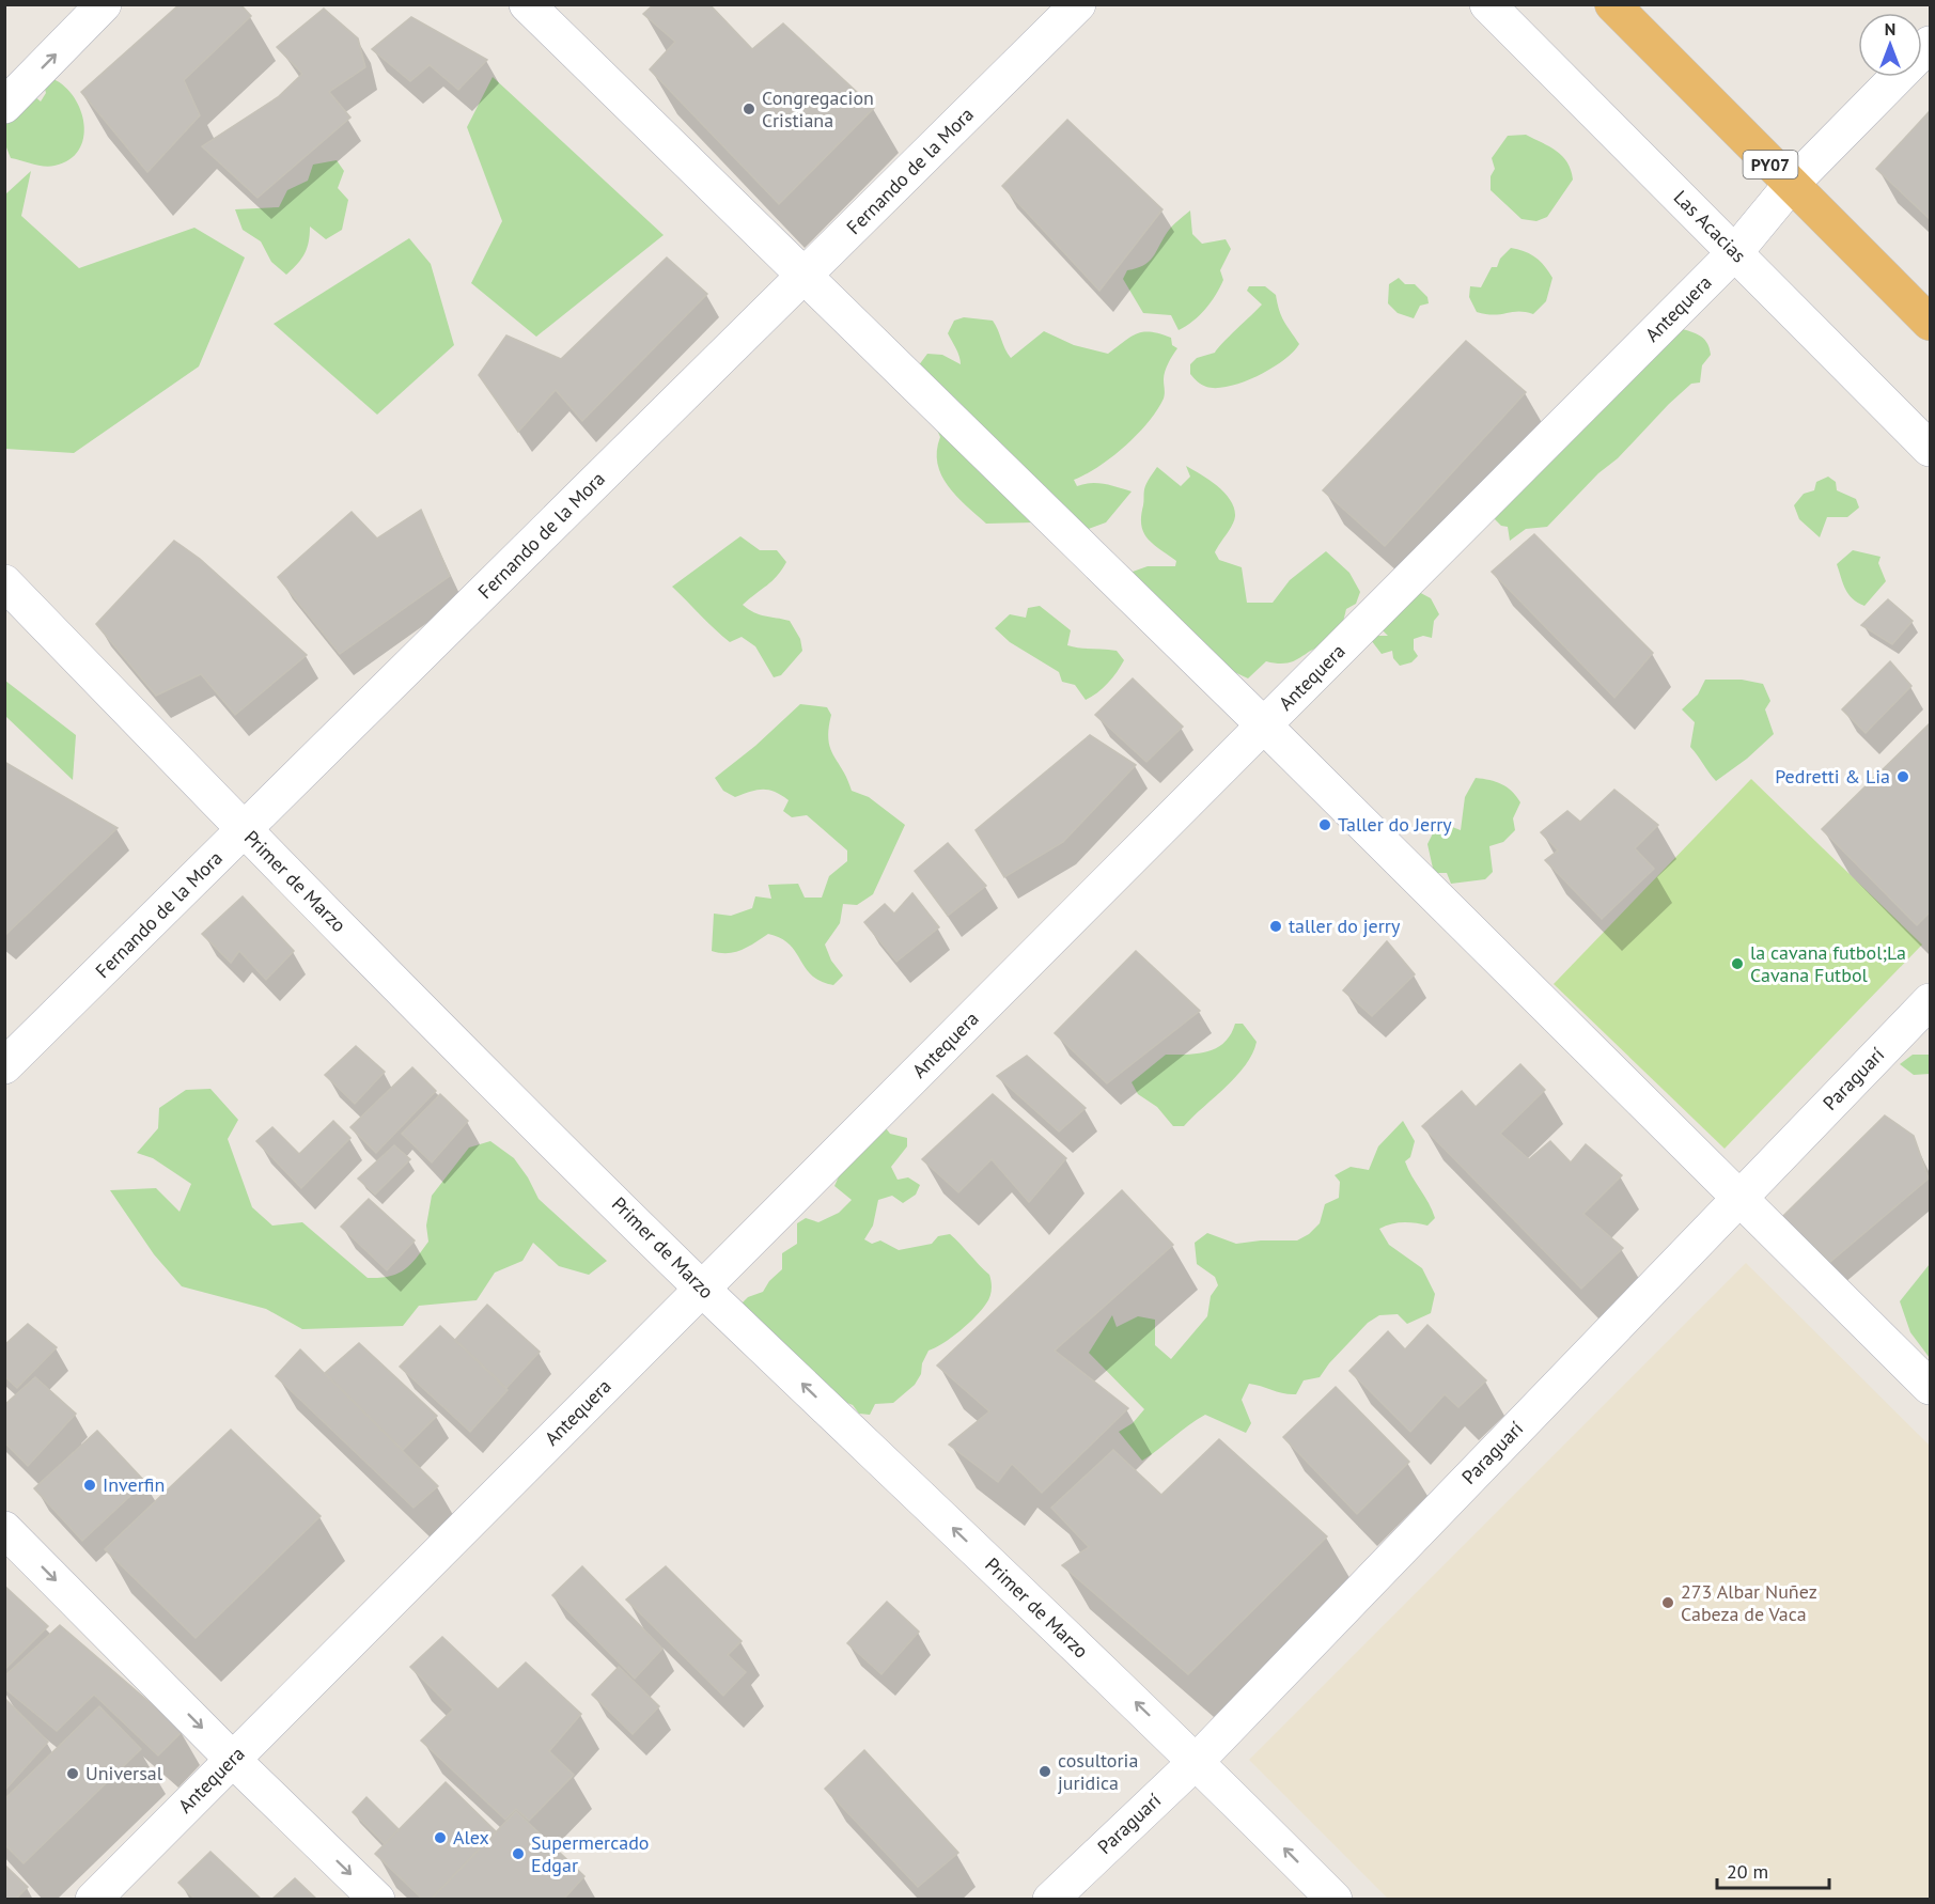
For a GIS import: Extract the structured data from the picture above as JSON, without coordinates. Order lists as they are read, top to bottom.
{
  "streets": {
    "highway": ["PY07"],
    "street": [
      "Fernando de la Mora",
      "Las Acacias",
      "Antequera",
      "Primer de Marzo",
      "Paraguarí"
    ]
  },
  "crossings": [
    ["PY07", "Antequera"],
    ["Fernando de la Mora", "Primer de Marzo"],
    ["Las Acacias", "Antequera"],
    ["Antequera", "Primer de Marzo"],
    ["Primer de Marzo", "Paraguarí"]
  ],
  "one_way": ["Primer de Marzo"],
  "places": [
    "Congregacion Cristiana",
    "Pedretti & Lia",
    "Taller do Jerry",
    "taller do jerry",
    "la cavana futbol;La Cavana Futbol",
    "Inverfin",
    "273 Albar Nuñez Cabeza de Vaca",
    "cosultoria juridica",
    "Universal",
    "Alex",
    "Supermercado Edgar"
  ],
  "scale_bar": "20 m",
  "north": "top"
}
